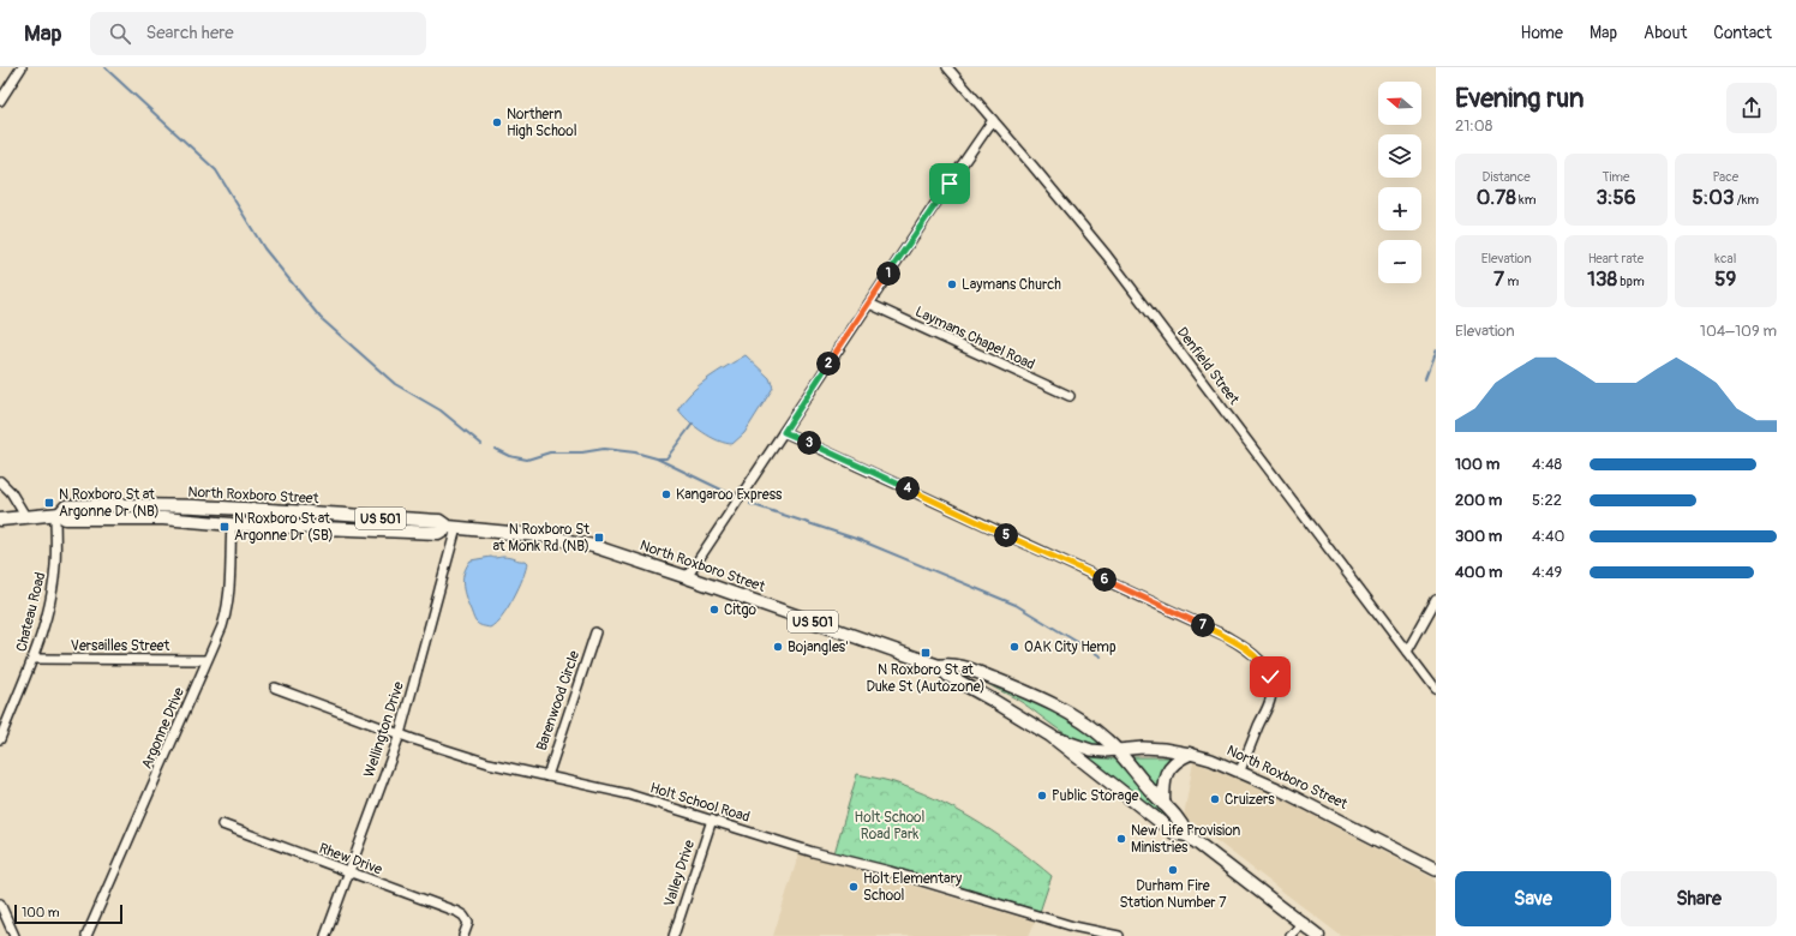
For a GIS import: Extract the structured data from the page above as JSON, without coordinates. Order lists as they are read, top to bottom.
{
  "streets": {
    "highway": ["North Roxboro Street", "US 501"],
    "street": [
      "Laymans Chapel Road",
      "Denfield Street",
      "Chateau Road",
      "Versailles Street",
      "Barenwood Circle",
      "Argonne Drive",
      "Wellington Drive",
      "Holt School Road",
      "Rhew Drive",
      "Valley Drive"
    ]
  },
  "crossings": [
    ["North Roxboro Street", "US 501"],
    ["North Roxboro Street", "Chateau Road"],
    ["North Roxboro Street", "Argonne Drive"],
    ["North Roxboro Street", "Wellington Drive"],
    ["Chateau Road", "Versailles Street"],
    ["Versailles Street", "Argonne Drive"],
    ["Barenwood Circle", "Holt School Road"],
    ["Wellington Drive", "Holt School Road"],
    ["Wellington Drive", "Rhew Drive"],
    ["Holt School Road", "Valley Drive"]
  ],
  "parks": ["Holt School Road Park"],
  "places": {
    "other": [
      "Northern High School",
      "Laymans Church",
      "Kangaroo Express",
      "Citgo",
      "Bojangles'",
      "OAK City Hemp",
      "Public Storage",
      "Cruizers",
      "New Life Provision Ministries",
      "Durham Fire Station Number 7",
      "Holt Elementary School"
    ],
    "transit": [
      "N Roxboro St at Argonne Dr (NB)",
      "N Roxboro St at Argonne Dr (SB)",
      "N Roxboro St at Monk Rd (NB)",
      "N Roxboro St at Duke St (Autozone)"
    ]
  },
  "scale_bar": "100 m",
  "north": "left",
  "page": {
    "header": "Map",
    "search": "Search here",
    "nav": [
      "Home",
      "Map",
      "About",
      "Contact"
    ],
    "heading": ["Evening run", "21:08"],
    "map_buttons": ["+", "−"],
    "stats": [
      ["Distance", "0.78 km"],
      ["Time", "3:56"],
      ["Pace", "5:03 /km"],
      ["Elevation", "7 m"],
      ["Heart rate", "138 bpm"],
      ["kcal", "59"]
    ],
    "pins": [
      "1",
      "2",
      "3",
      "4",
      "5",
      "6",
      "7"
    ],
    "chart": ["Elevation", "104–109 m"],
    "list": [
      {
        "name": "100 m",
        "note": "4:48"
      },
      {
        "name": "200 m",
        "note": "5:22"
      },
      {
        "name": "300 m",
        "note": "4:40"
      },
      {
        "name": "400 m",
        "note": "4:49"
      }
    ],
    "buttons": ["Save", "Share"],
    "scale": "100 m"
  }
}
